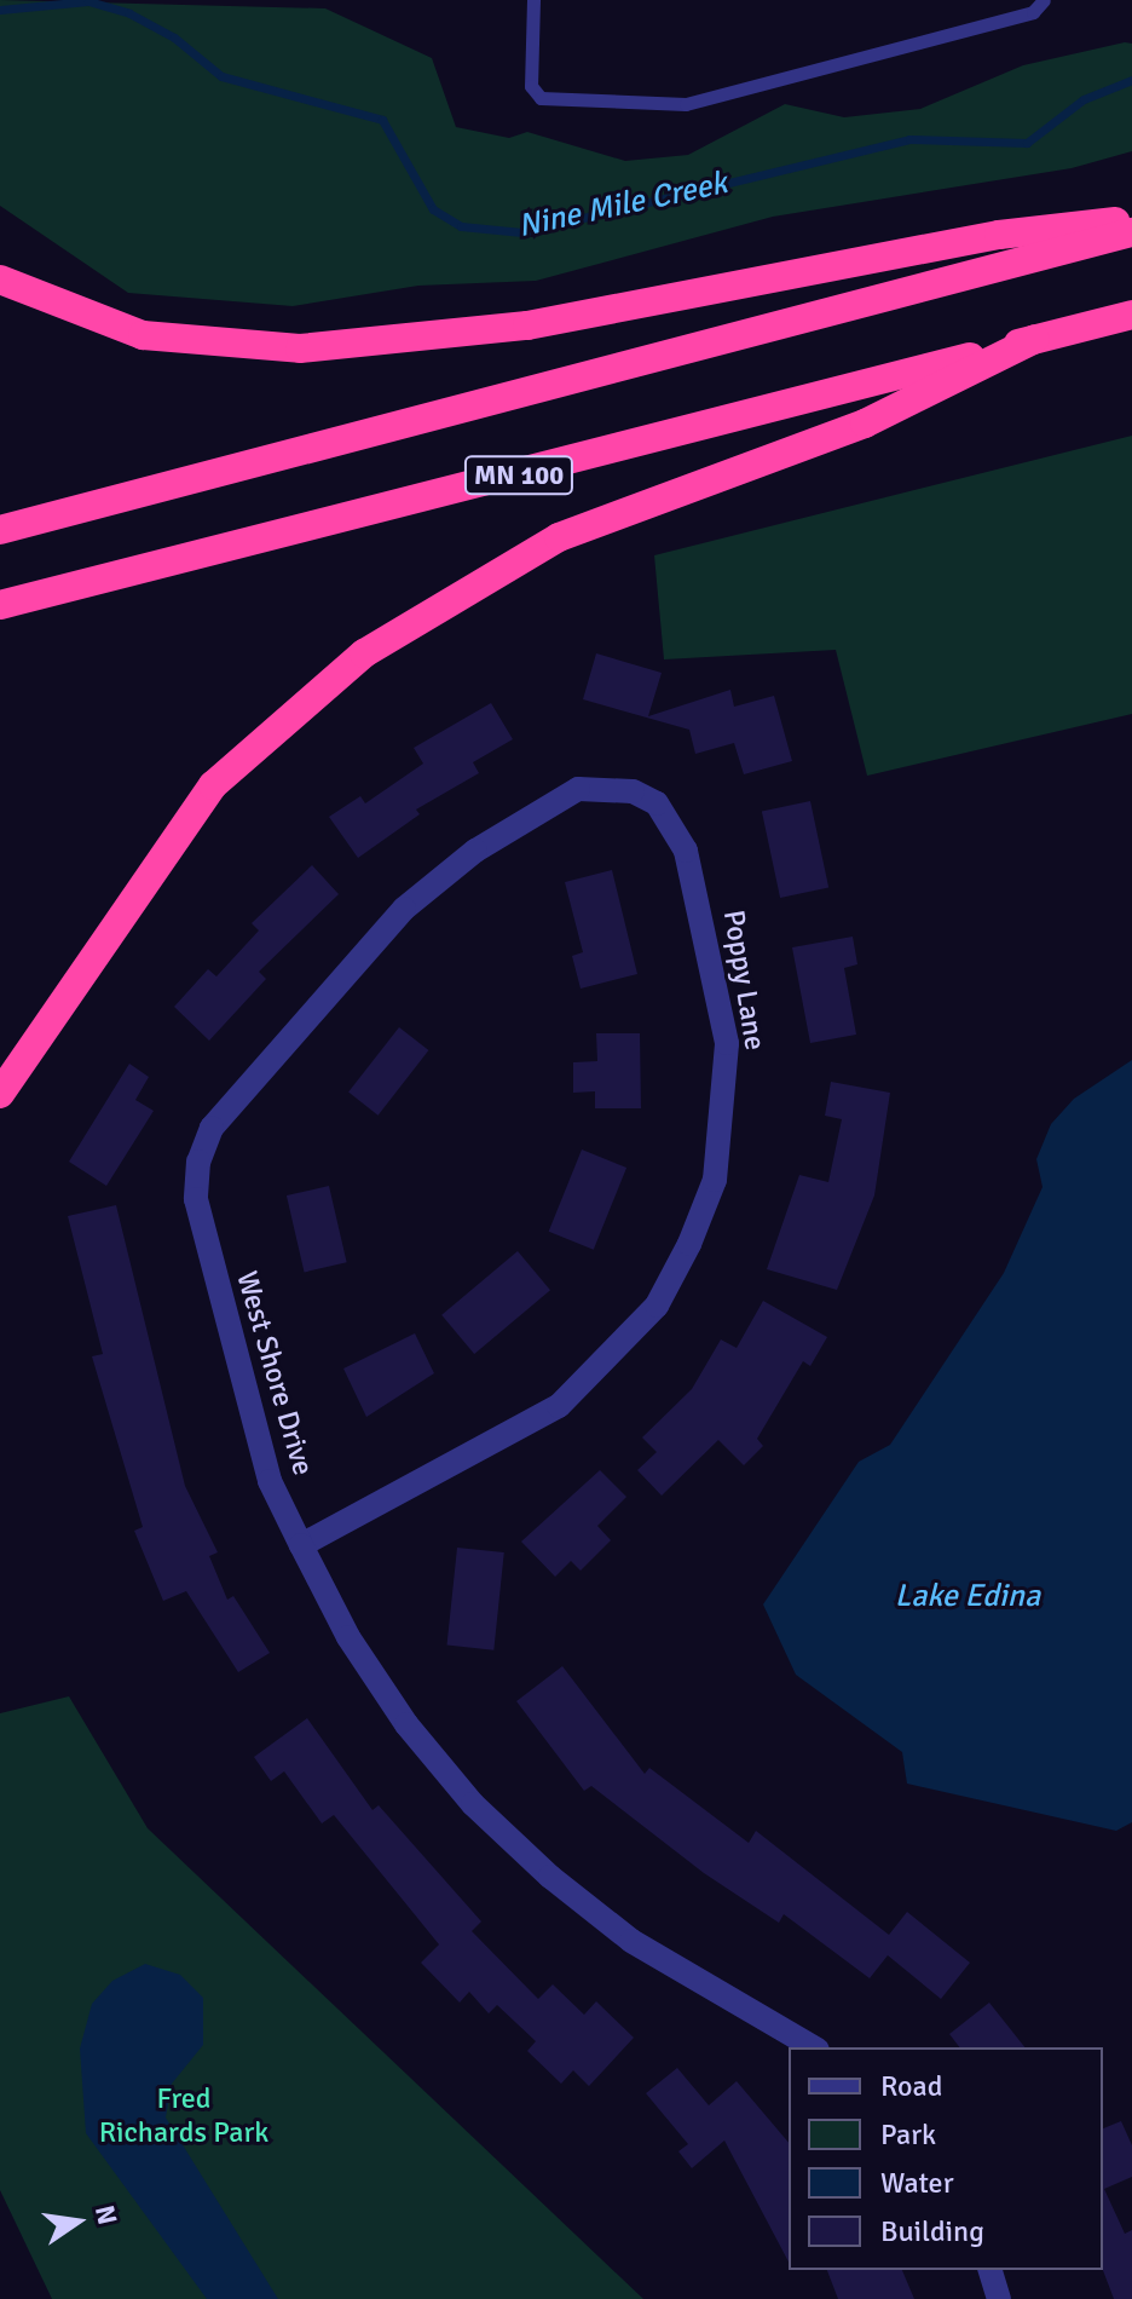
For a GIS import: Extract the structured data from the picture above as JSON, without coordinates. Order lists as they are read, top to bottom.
{
  "streets": {
    "highway": ["MN 100"],
    "street": ["Poppy Lane", "West Shore Drive"]
  },
  "crossings": [
    ["Poppy Lane", "West Shore Drive"]
  ],
  "water": ["Nine Mile Creek", "Lake Edina"],
  "parks": ["Fred Richards Park"],
  "legend": [
    "Road",
    "Park",
    "Water",
    "Building"
  ],
  "north": "right"
}
